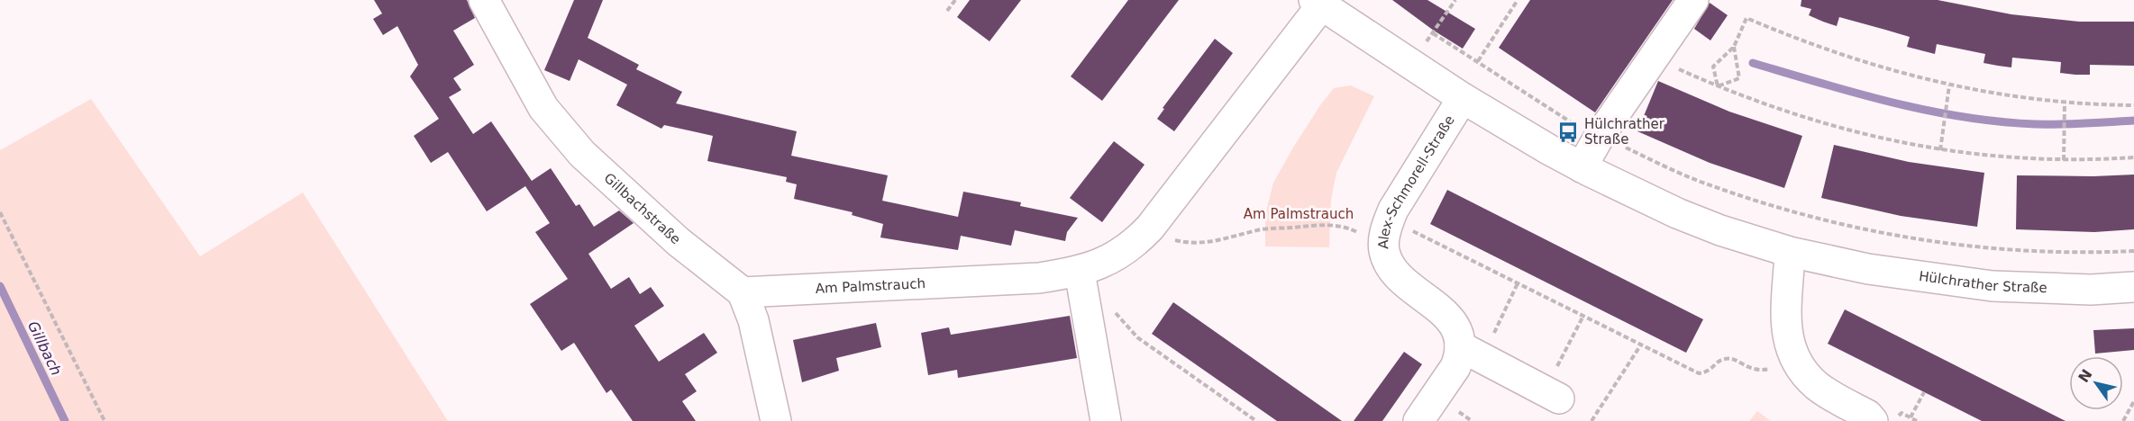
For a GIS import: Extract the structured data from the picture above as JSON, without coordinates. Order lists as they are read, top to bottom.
{
  "streets": {
    "street": [
      "Alex-Schmorell-Straße",
      "Gillbachstraße",
      "Hülchrather Straße",
      "Am Palmstrauch"
    ]
  },
  "crossings": [
    ["Alex-Schmorell-Straße", "Hülchrather Straße"],
    ["Gillbachstraße", "Am Palmstrauch"],
    ["Hülchrather Straße", "Am Palmstrauch"]
  ],
  "water": ["Gillbach"],
  "parks": ["Am Palmstrauch"],
  "places": {
    "bus stop": ["Hülchrather Straße"]
  },
  "north": "top left"
}
